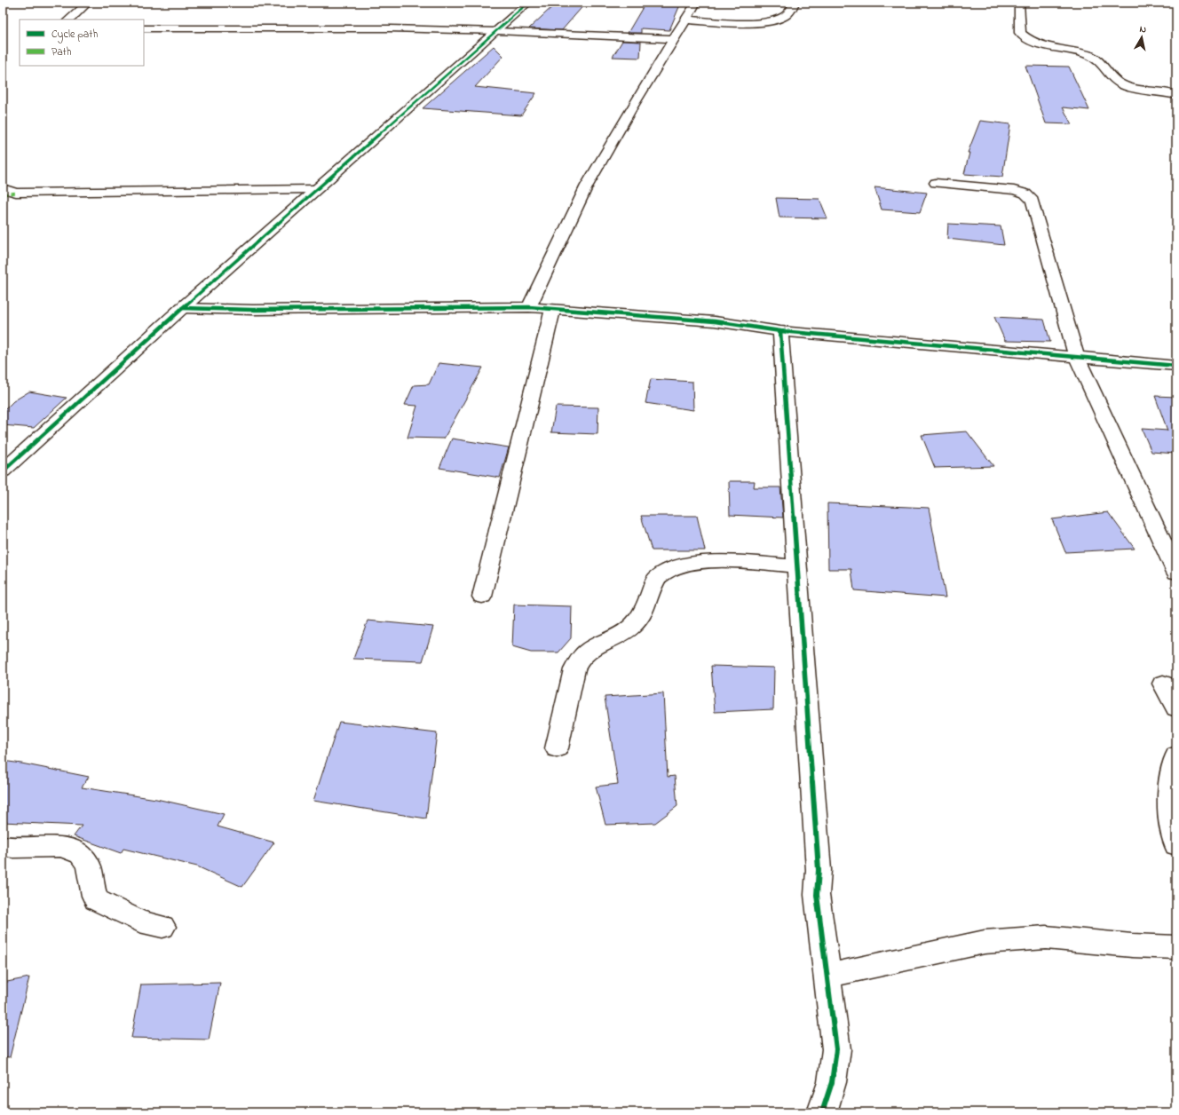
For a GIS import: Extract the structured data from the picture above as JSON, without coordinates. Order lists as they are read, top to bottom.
{
  "legend": ["Cycle path", "Path"],
  "north": "top"
}
